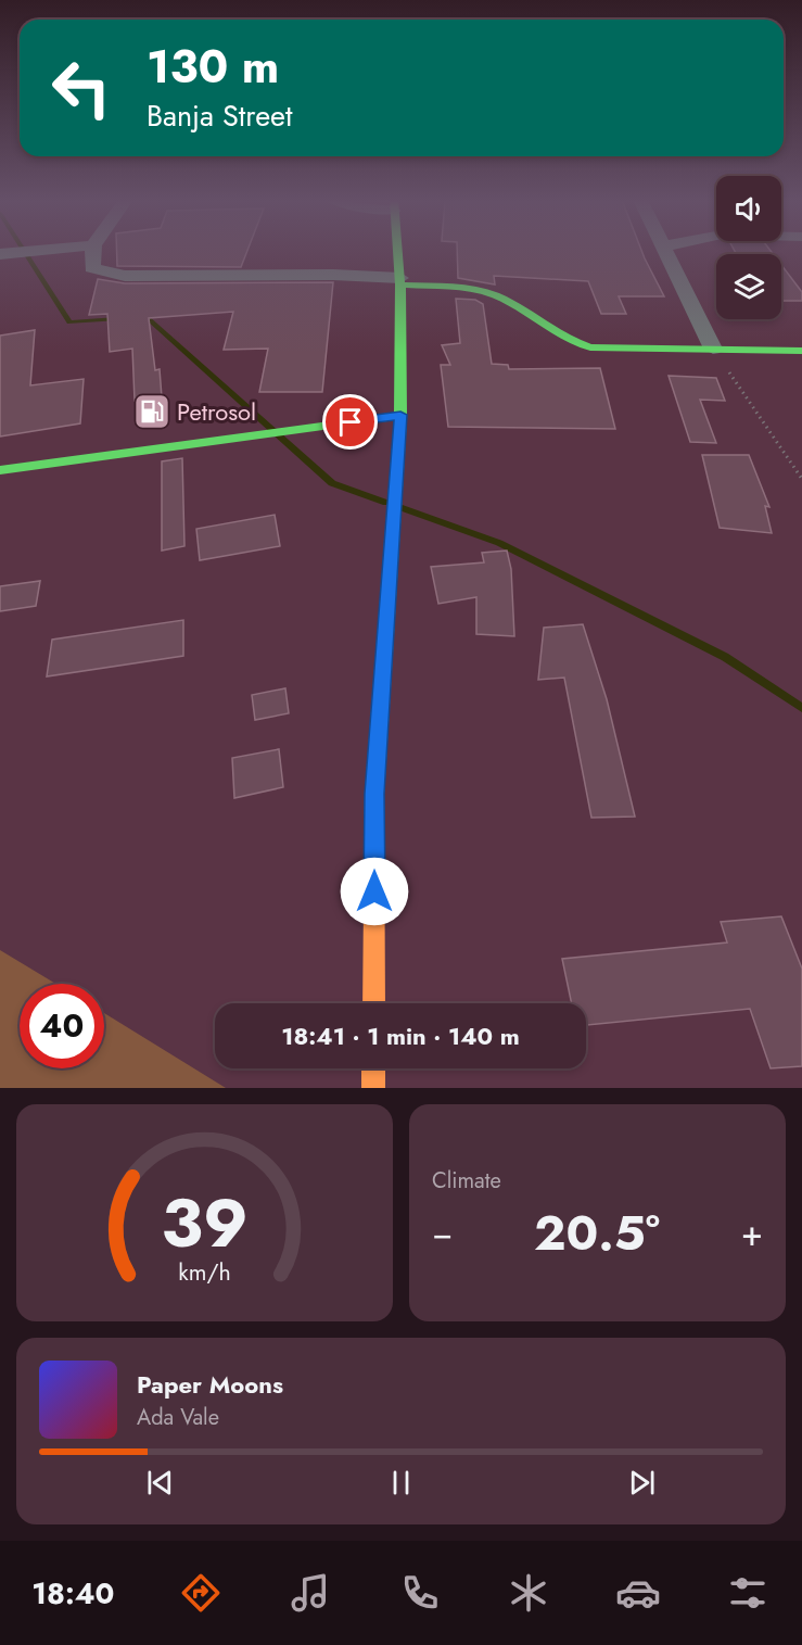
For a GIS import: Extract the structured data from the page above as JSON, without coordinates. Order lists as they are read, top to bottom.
{
  "places": {
    "fuel station": ["Petrosol"]
  },
  "page": {
    "turn": ["130 m", "Banja Street"],
    "limit": "40",
    "trip": "18:41 · 1 min · 140 m",
    "tile": "Climate",
    "heat": ["−", "20.5°", "+"],
    "song": ["Paper Moons", "Ada Vale"],
    "tabs": "18:40",
    "gauge": ["39", "km/h"]
  }
}
